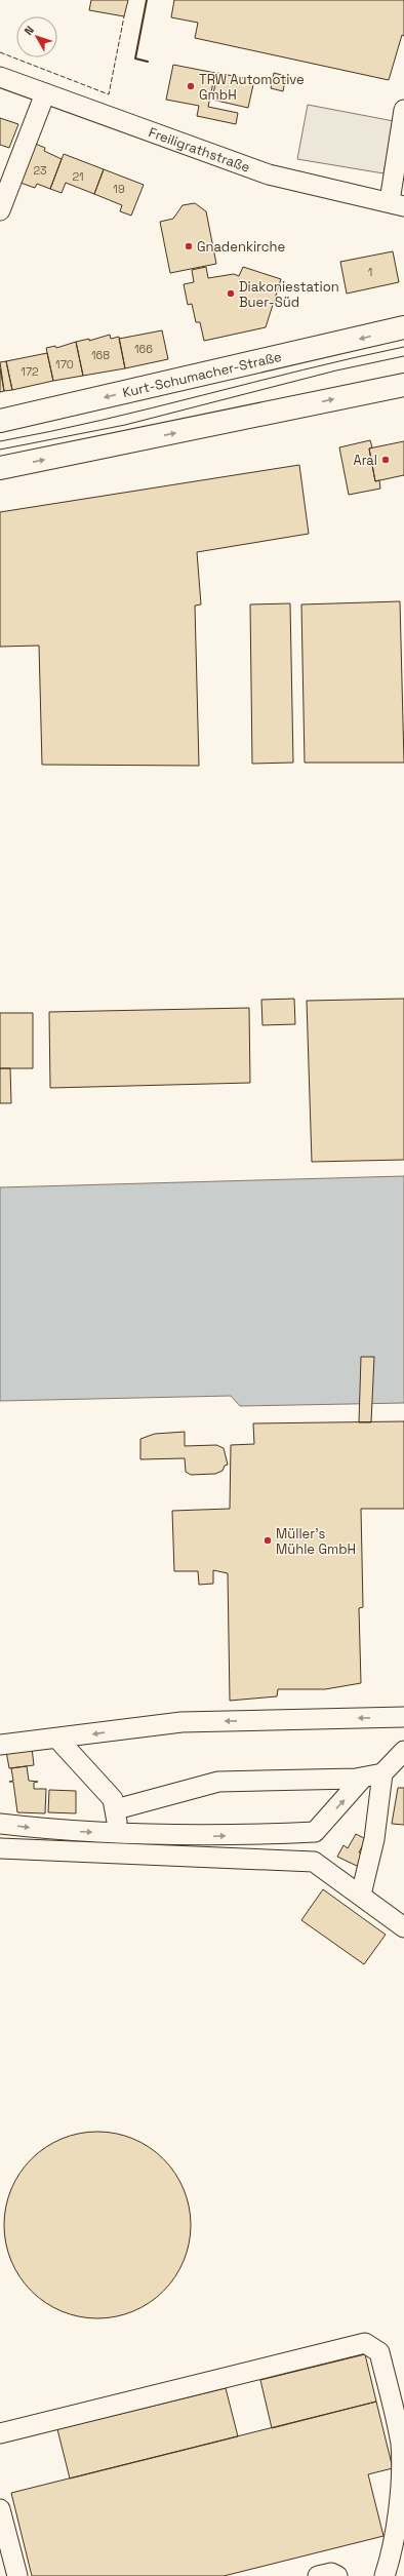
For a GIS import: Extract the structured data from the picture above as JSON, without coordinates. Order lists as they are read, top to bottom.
{
  "streets": {
    "main road": ["Kurt-Schumacher-Straße"],
    "street": ["Freiligrathstraße"]
  },
  "places": [
    "TRW Automotive GmbH",
    "Gnadenkirche",
    "Diakoniestation Buer-Süd",
    "Aral",
    "Müller's Mühle GmbH"
  ],
  "house_numbers": [
    "23",
    "21",
    "19",
    "1",
    "166",
    "168",
    "170",
    "172"
  ],
  "north": "top left"
}
